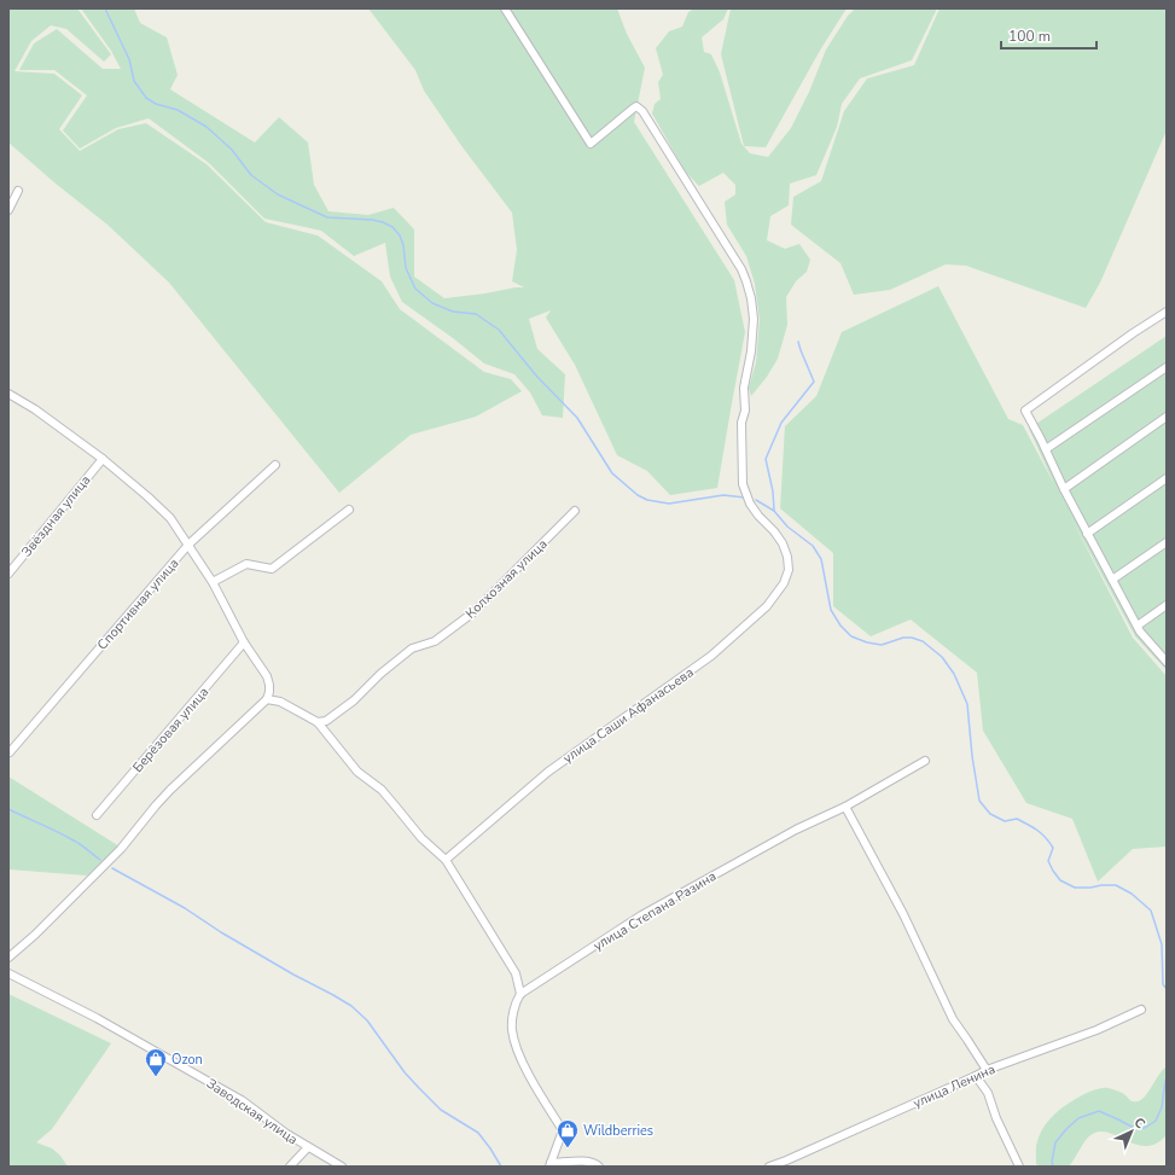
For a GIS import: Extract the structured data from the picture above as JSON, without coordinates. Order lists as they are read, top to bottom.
{
  "streets": {
    "street": [
      "Звёздная улица",
      "Колхозная улица",
      "Спортивная улица",
      "улица Саши Афанасьева",
      "Берёзовая улица",
      "улица Степана Разина",
      "улица Ленина",
      "Заводская улица"
    ]
  },
  "places": {
    "shop": ["Ozon", "Wildberries"]
  },
  "scale_bar": "100 m",
  "north": "top right"
}
